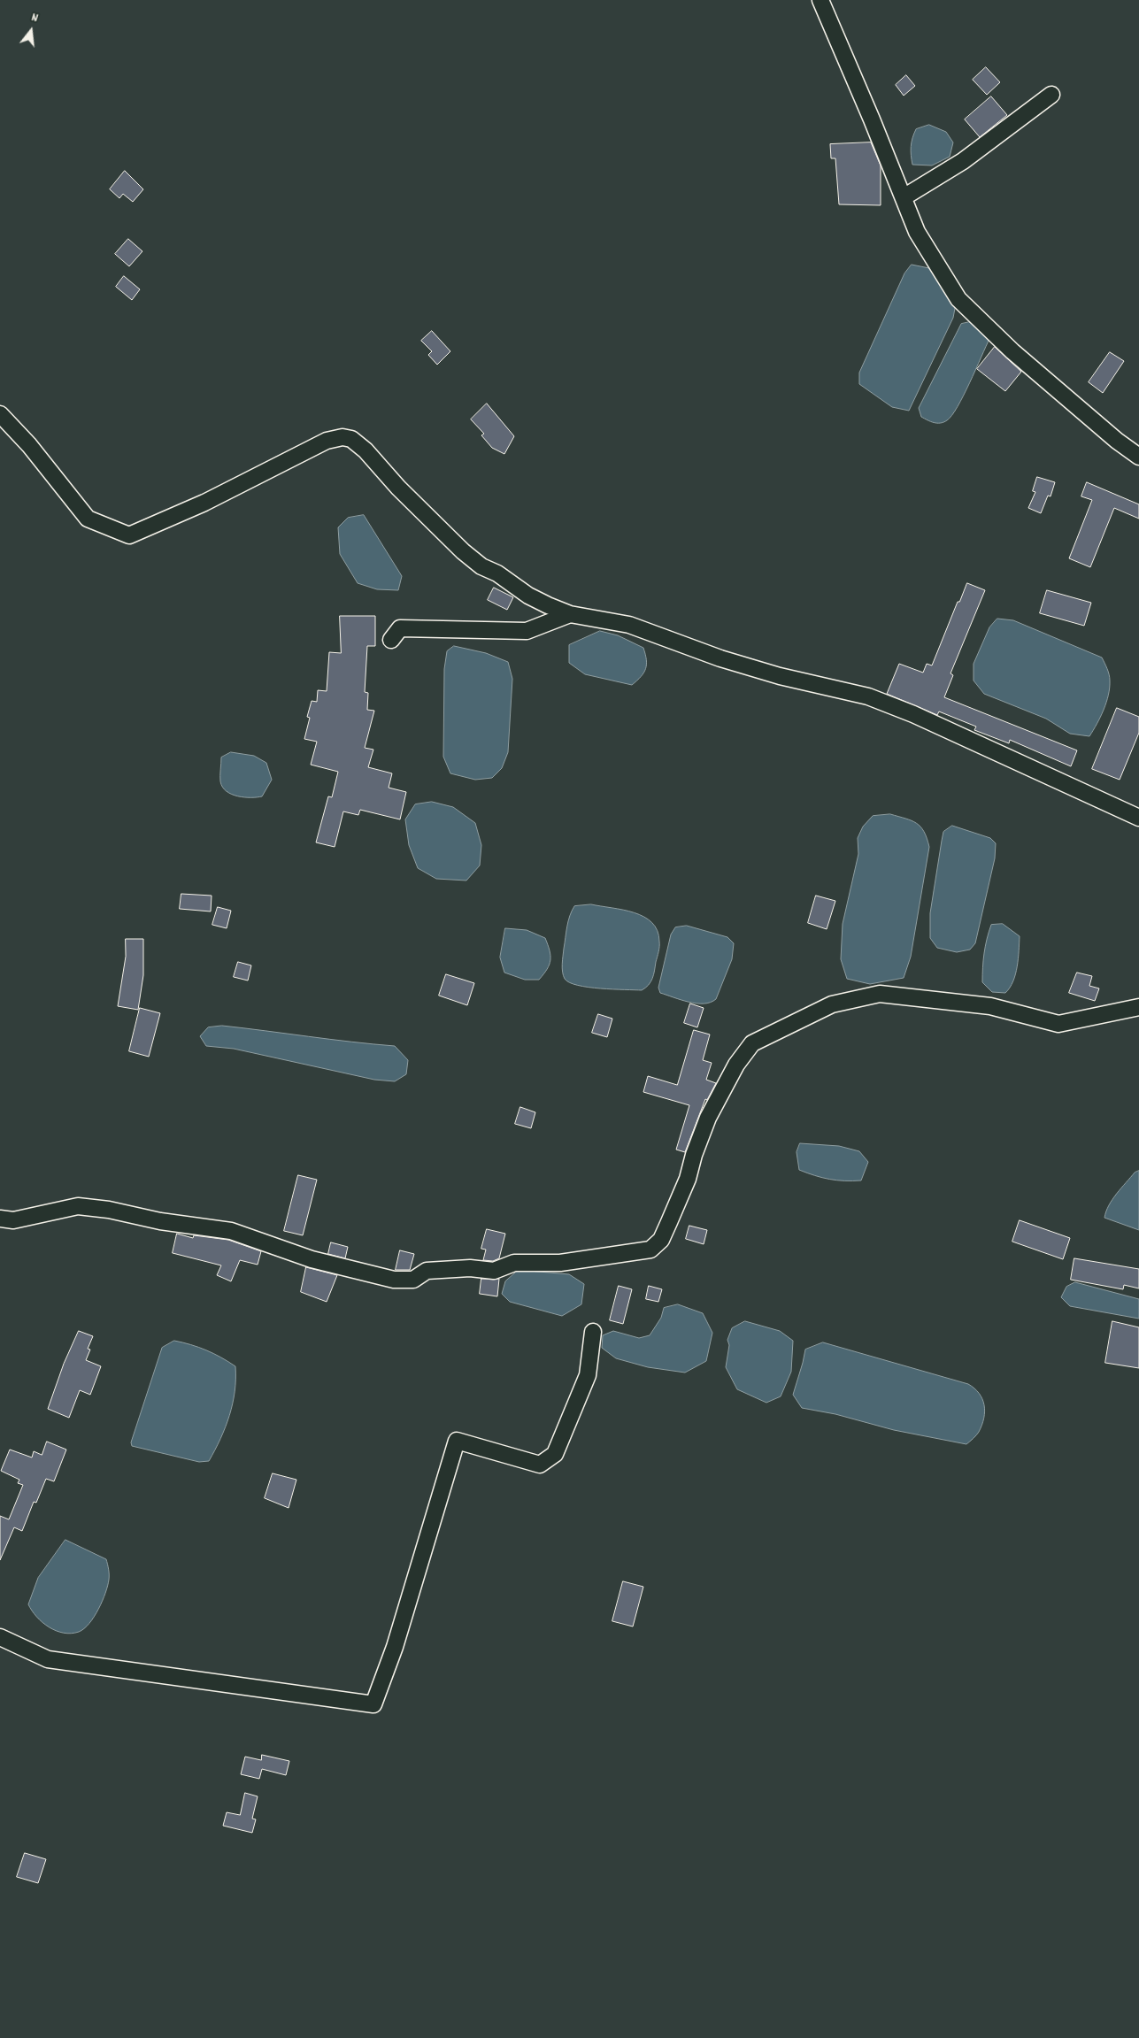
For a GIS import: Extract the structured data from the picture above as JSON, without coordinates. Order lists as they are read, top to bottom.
{
  "north": "top"
}
